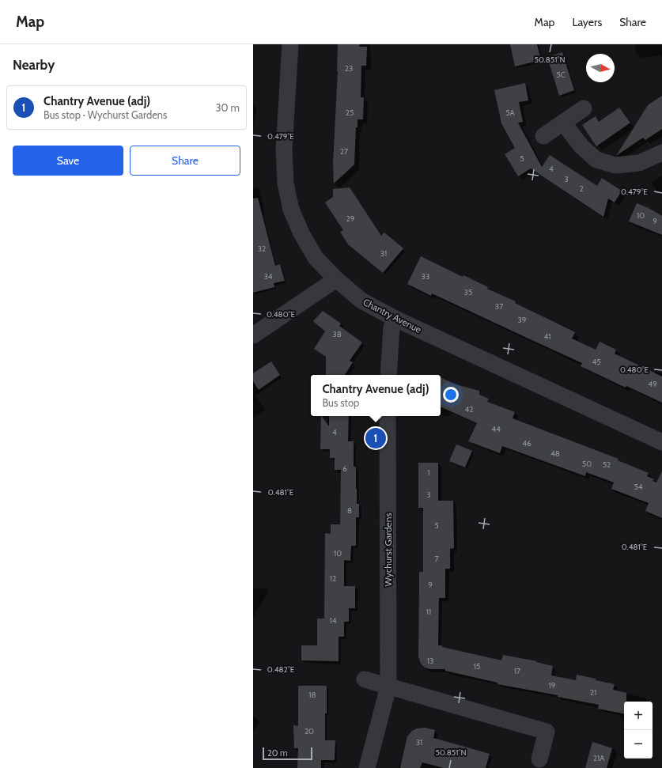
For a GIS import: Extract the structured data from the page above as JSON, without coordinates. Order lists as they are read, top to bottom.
{
  "streets": {
    "street": ["Chantry Avenue", "Wychurst Gardens"]
  },
  "house_numbers": [
    "23",
    "5C",
    "25",
    "5A",
    "27",
    "5",
    "4",
    "3",
    "2",
    "10",
    "29",
    "9",
    "32",
    "31",
    "34",
    "33",
    "35",
    "37",
    "39",
    "38",
    "41",
    "45",
    "49",
    "42",
    "44",
    "4",
    "46",
    "48",
    "50",
    "52",
    "6",
    "1",
    "54",
    "3",
    "8",
    "5",
    "10",
    "7",
    "12",
    "9",
    "11",
    "14",
    "13",
    "15",
    "17",
    "19",
    "21",
    "18",
    "20",
    "31",
    "21A"
  ],
  "scale_bar": "20 m",
  "north": "right",
  "page": {
    "header": "Map",
    "nav": ["Map", "Layers", "Share"],
    "heading": "Nearby",
    "list": [
      {
        "mark": "1",
        "name": "Chantry Avenue (adj)",
        "note": "Bus stop · Wychurst Gardens",
        "value": "30 m"
      }
    ],
    "buttons": ["Save", "Share"],
    "popup": ["Chantry Avenue (adj)", "Bus stop"],
    "pins": "1",
    "map_buttons": ["+", "−"],
    "scale": "20 m"
  },
  "coordinates": [
    "50.851°N",
    "0.479°E",
    "0.480°E",
    "0.481°E",
    "0.482°E"
  ]
}
